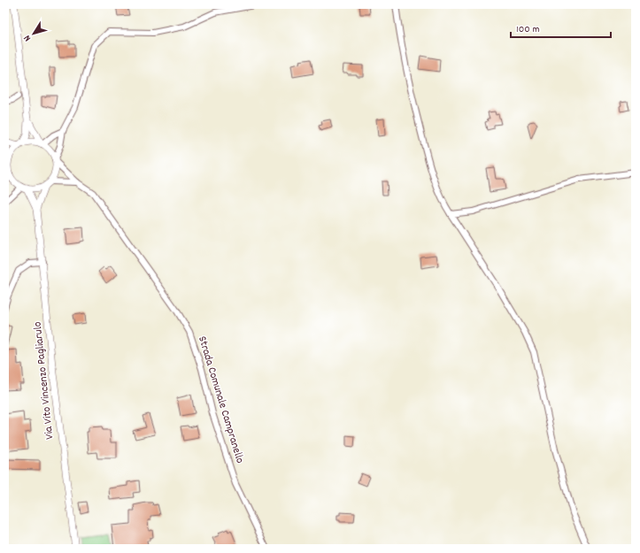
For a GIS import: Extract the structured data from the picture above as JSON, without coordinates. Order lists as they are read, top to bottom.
{
  "streets": {
    "street": ["Via Vito Vincenzo Pagliarulo", "Strada Comunale Campranello"]
  },
  "crossings": [
    ["Via Vito Vincenzo Pagliarulo", "Strada Comunale Campranello"]
  ],
  "scale_bar": "100 m",
  "north": "bottom left"
}
